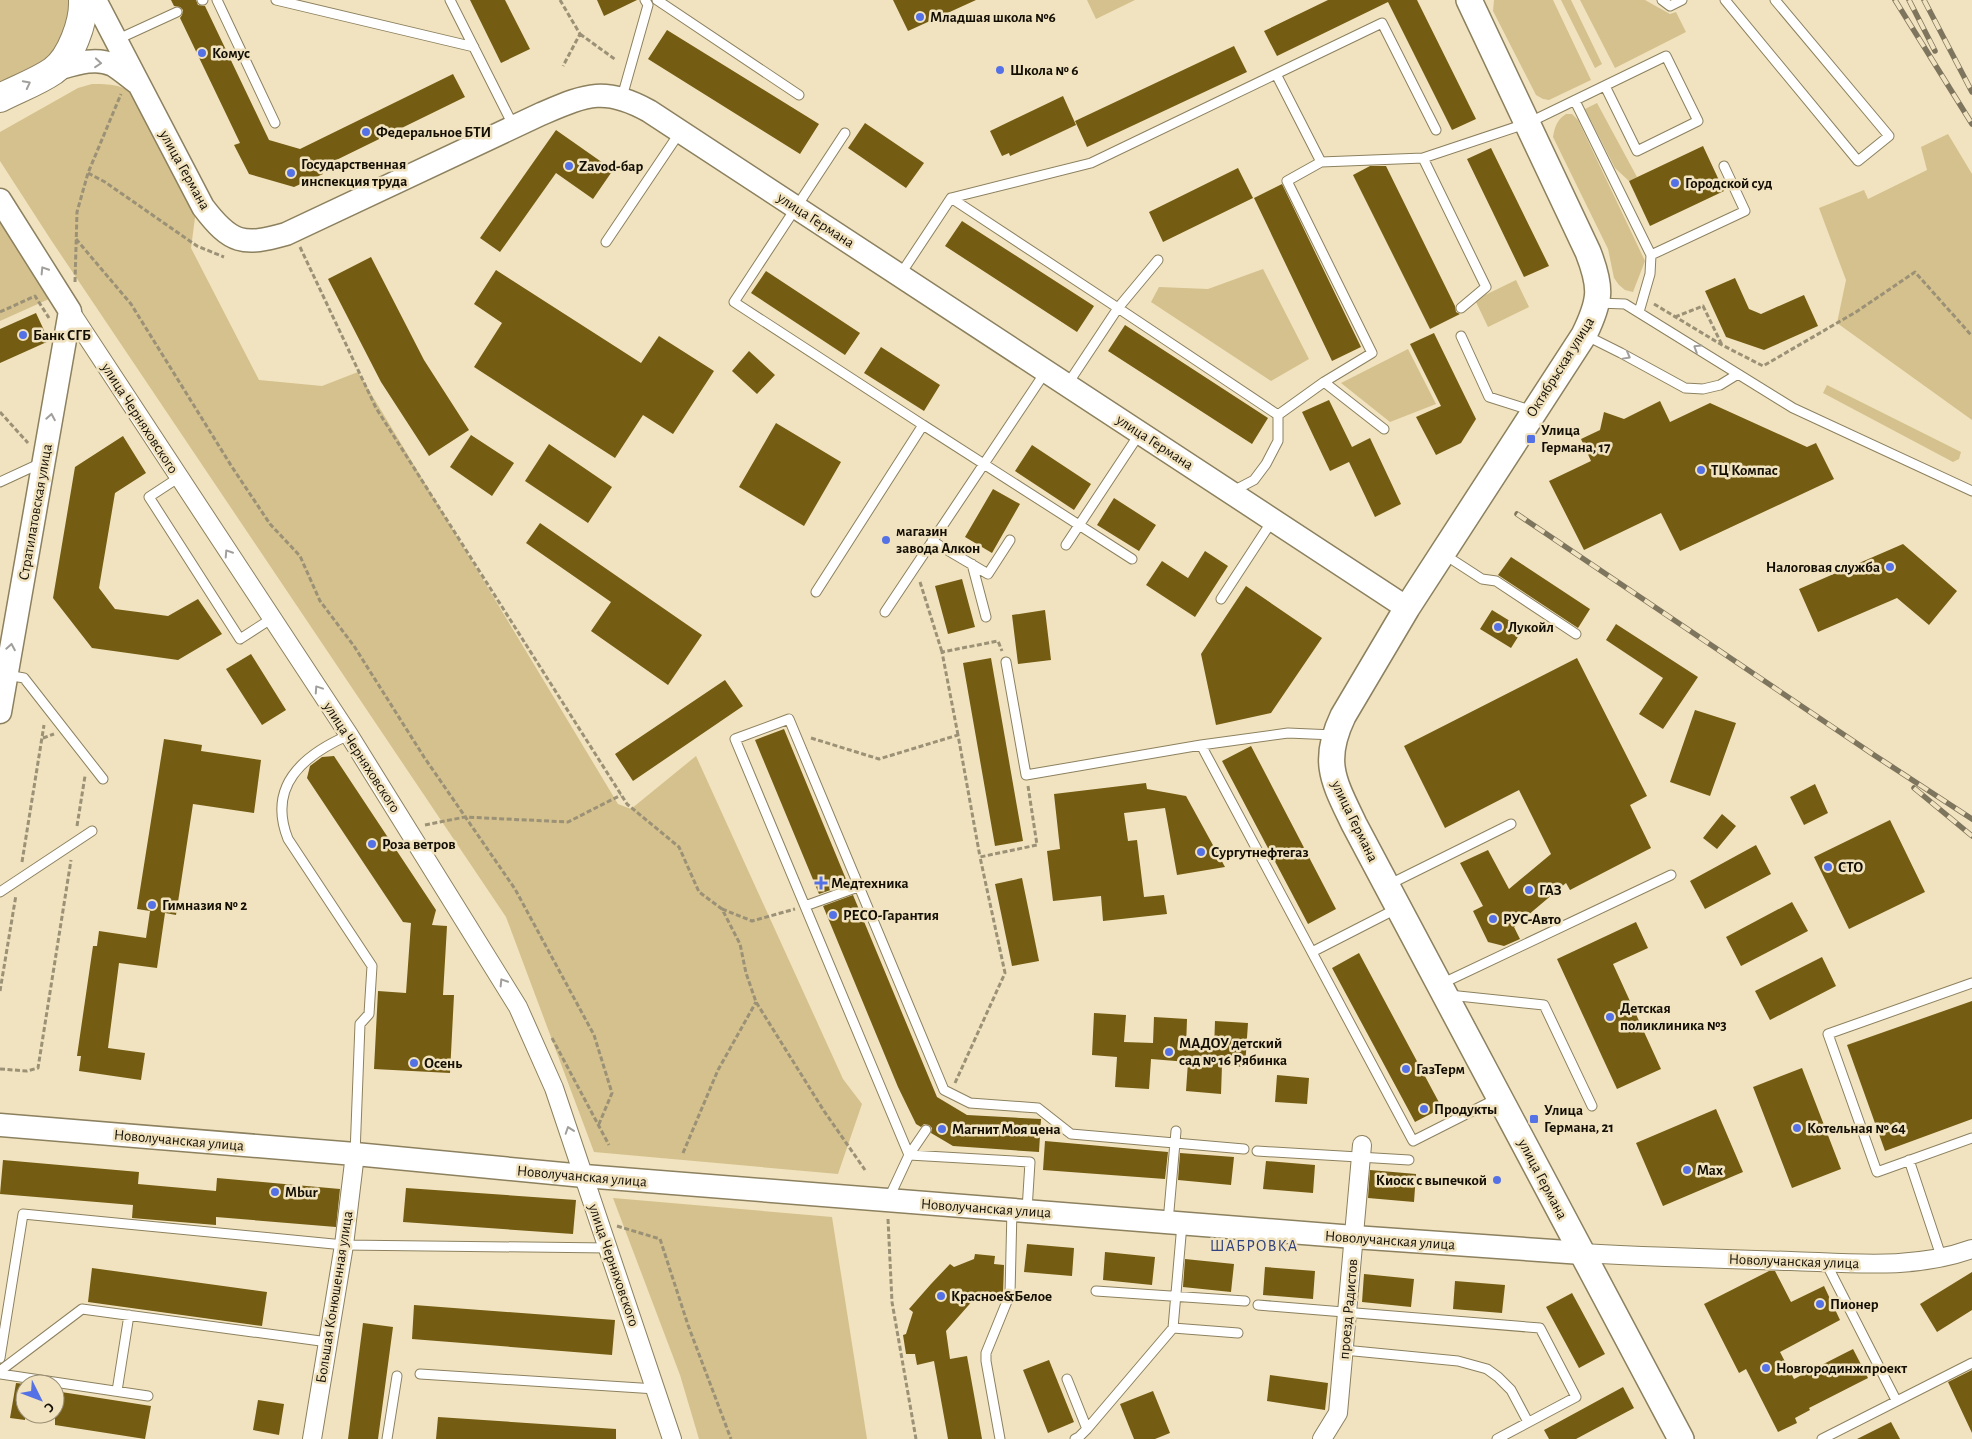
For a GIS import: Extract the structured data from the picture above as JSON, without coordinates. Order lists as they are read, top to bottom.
{
  "streets": {
    "main road": ["улица Германа", "Октябрьская улица"],
    "street": [
      "улица Черняховского",
      "Стратилатовская улица",
      "Новолучанская улица",
      "Большая Конюшенная улица",
      "проезд Радистов"
    ]
  },
  "crossings": [
    ["улица Германа", "Октябрьская улица"],
    ["улица Германа", "Новолучанская улица"],
    ["улица Черняховского", "Стратилатовская улица"],
    ["улица Черняховского", "Новолучанская улица"],
    ["Новолучанская улица", "Большая Конюшенная улица"],
    ["Новолучанская улица", "проезд Радистов"]
  ],
  "one_way": ["улица Черняховского", "Стратилатовская улица"],
  "districts": ["ШАБРОВКА"],
  "places": {
    "other": [
      "Младшая школа №6",
      "Комус",
      "Школа № 6",
      "Федеральное БТИ",
      "Zavod-бар",
      "Государственная инспекция труда",
      "Городской суд",
      "Банк СГБ",
      "ТЦ Компас",
      "магазин завода Алкон",
      "Налоговая служба",
      "Лукойл",
      "Роза ветров",
      "Сургутнефтегаз",
      "СТО",
      "ГАЗ",
      "Гимназия № 2",
      "РЕСО-Гарантия",
      "РУС-Авто",
      "Детская поликлиника №3",
      "МАДОУ детский сад № 16 Рябинка",
      "Осень",
      "ГазТерм",
      "Продукты",
      "Котельная № 64",
      "Магнит Моя цена",
      "Max",
      "Киоск с выпечкой",
      "Mbur",
      "Красное&Белое",
      "Пионер",
      "Новгородинжпроект"
    ],
    "transit": ["Улица Германа, 17", "Улица Германа, 21"],
    "health": ["Медтехника"]
  },
  "north": "bottom right"
}
